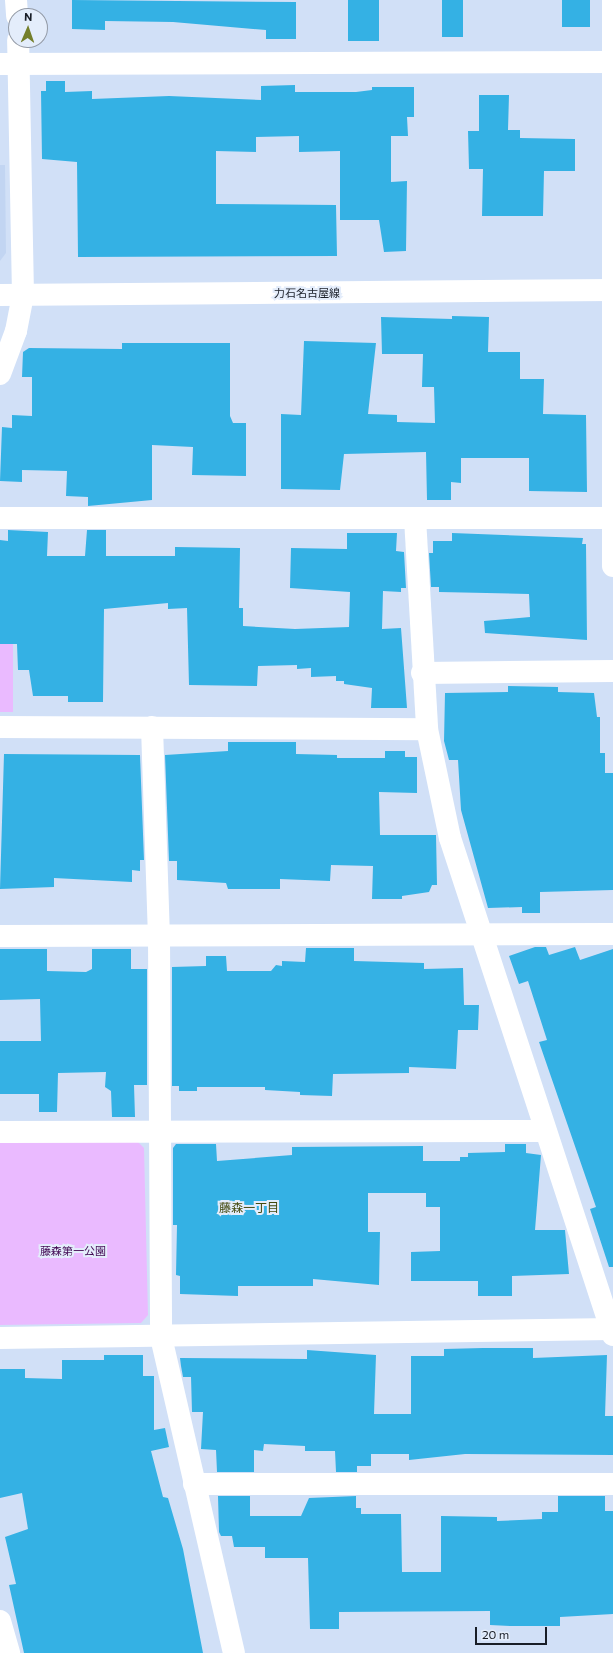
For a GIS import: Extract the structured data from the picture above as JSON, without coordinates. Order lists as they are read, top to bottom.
{
  "streets": {
    "street": ["力石名古屋線"]
  },
  "districts": ["藤森一丁目"],
  "parks": ["藤森第一公園"],
  "scale_bar": "20 m",
  "north": "top"
}
